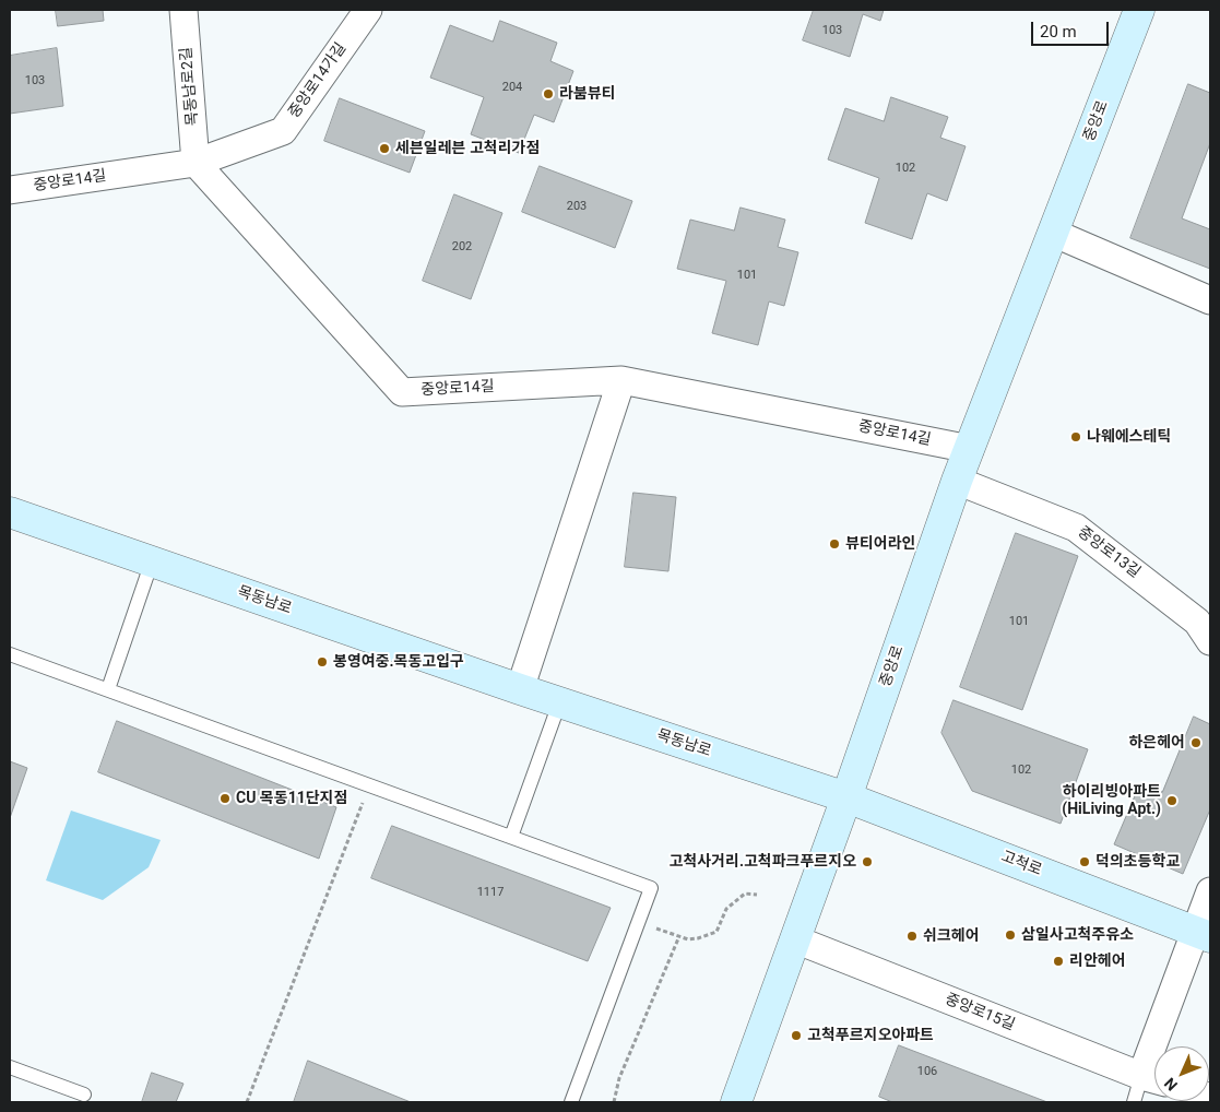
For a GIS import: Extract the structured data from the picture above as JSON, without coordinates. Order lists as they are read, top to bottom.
{
  "streets": {
    "main road": ["중앙로", "목동남로", "고척로"],
    "street": [
      "중앙로14가길",
      "목동남로2길",
      "중앙로14길",
      "중앙로13길",
      "중앙로15길"
    ]
  },
  "crossings": [
    ["중앙로14가길", "목동남로2길"],
    ["중앙로14가길", "중앙로14길"],
    ["목동남로2길", "중앙로14길"],
    ["중앙로", "중앙로14길"],
    ["중앙로", "중앙로13길"],
    ["중앙로", "목동남로"],
    ["중앙로", "고척로"],
    ["중앙로", "중앙로15길"],
    ["목동남로", "고척로"]
  ],
  "places": [
    "라붐뷰티",
    "세븐일레븐 고척리가점",
    "나웨에스테틱",
    "뷰티어라인",
    "봉영여중.목동고입구",
    "하은헤어",
    "CU 목동11단지점",
    "하이리빙아파트 (HiLiving Apt.)",
    "고척사거리.고척파크푸르지오",
    "덕의초등학교",
    "삼일사고척주유소",
    "쉬크헤어",
    "리안헤어",
    "고척푸르지오아파트"
  ],
  "house_numbers": [
    "103",
    "103",
    "204",
    "102",
    "203",
    "202",
    "101",
    "101",
    "102",
    "1117",
    "106"
  ],
  "scale_bar": "20 m",
  "north": "bottom left"
}
